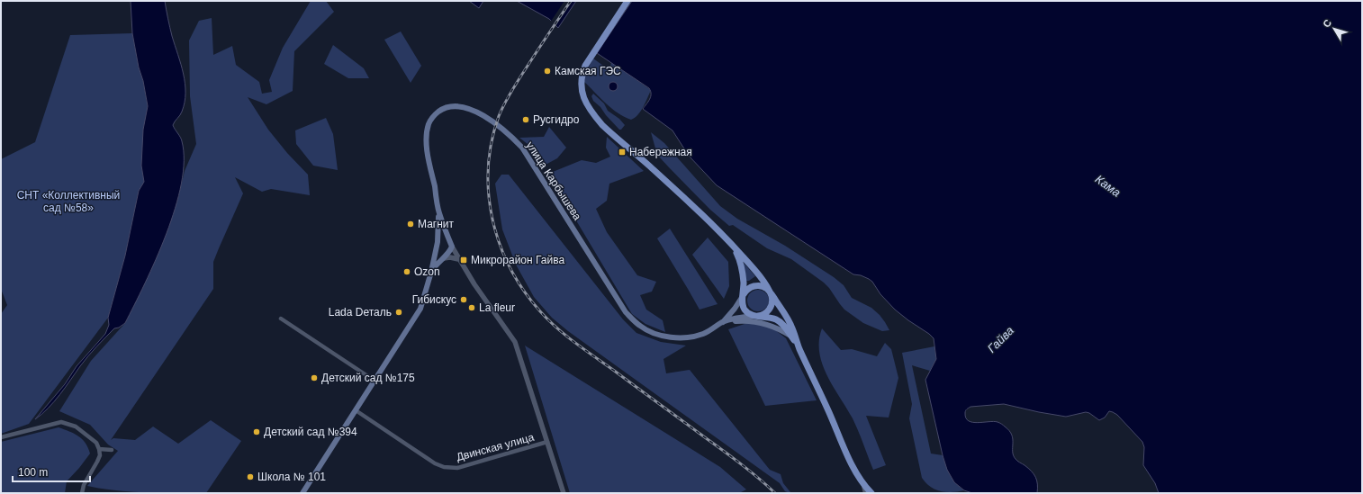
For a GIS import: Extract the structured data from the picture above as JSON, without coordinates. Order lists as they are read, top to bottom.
{
  "streets": {
    "main road": ["улица Карбышева"],
    "street": ["Двинская улица"]
  },
  "crossings": [
    ["улица Карбышева", "Двинская улица"]
  ],
  "water": ["Кама", "Гайва"],
  "parks": ["СНТ «Коллективный сад №58»"],
  "places": {
    "other": [
      "Камская ГЭС",
      "Русгидро",
      "Магнит",
      "Ozon",
      "Гибискус",
      "La fleur",
      "Lada Dеталь",
      "Детский сад №175",
      "Детский сад №394",
      "Школа № 101"
    ],
    "transit": ["Набережная", "Микрорайон Гайва"]
  },
  "scale_bar": "100 m",
  "north": "top left"
}
